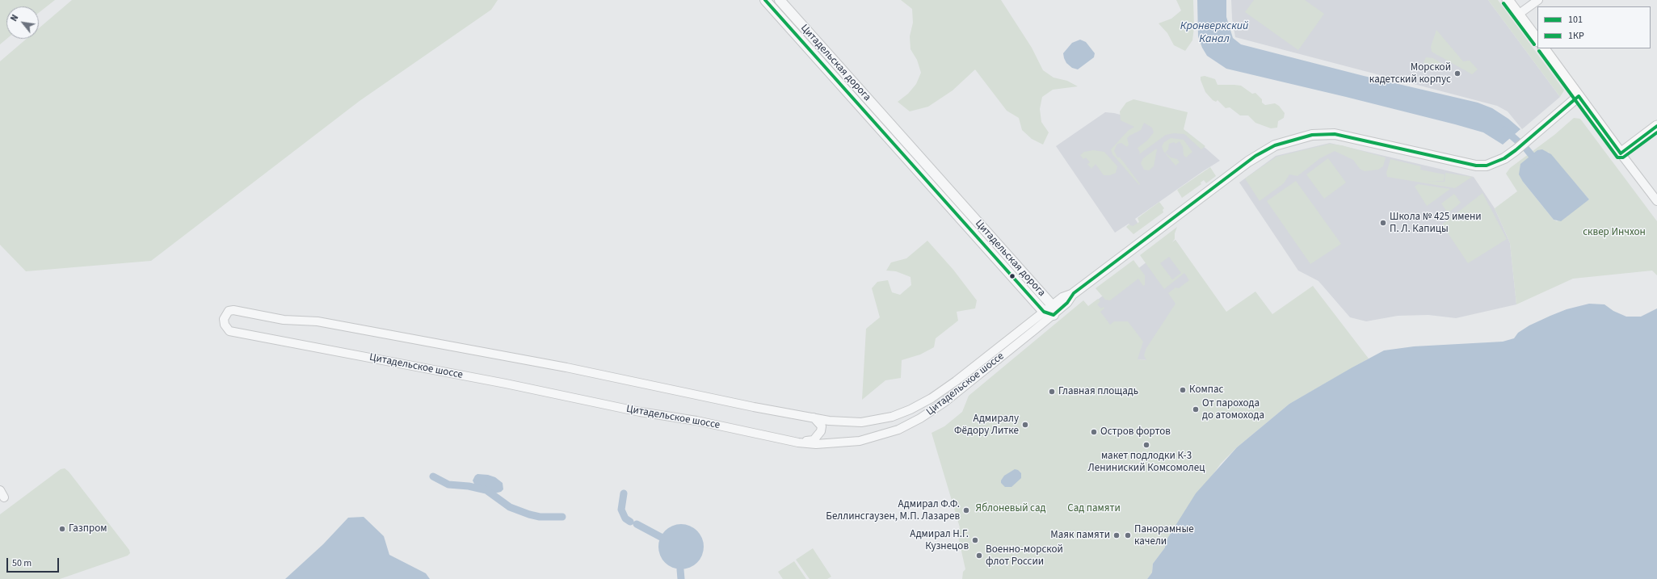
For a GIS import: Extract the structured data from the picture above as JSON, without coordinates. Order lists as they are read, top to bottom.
{
  "streets": {
    "street": ["Цитадельская дорога", "Цитадельское шоссе"]
  },
  "crossings": [
    ["Цитадельская дорога", "Цитадельское шоссе"]
  ],
  "water": ["Кронверкский Канал"],
  "parks": ["сквер Инчхон", "Яблоневый сад", "Cад памяти"],
  "places": [
    "Морской кадетский корпус",
    "Школа № 425 имени П. Л. Капицы",
    "Компас",
    "Главная площадь",
    "От парохода до атомохода",
    "Адмиралу Фёдору Литке",
    "Остров фортов",
    "макет подлодки К-3 Лениниский Комсомолец",
    "Адмирал Ф.Ф. Беллинсгаузен, М.П. Лазарев",
    "Газпром",
    "Маяк памяти",
    "Панорамные качели",
    "Адмирал Н.Г. Кузнецов",
    "Военно-морской флот России"
  ],
  "lines": ["transit line 101", "transit line 1КР"],
  "legend": ["101", "1КР"],
  "scale_bar": "50 m",
  "north": "top left"
}
